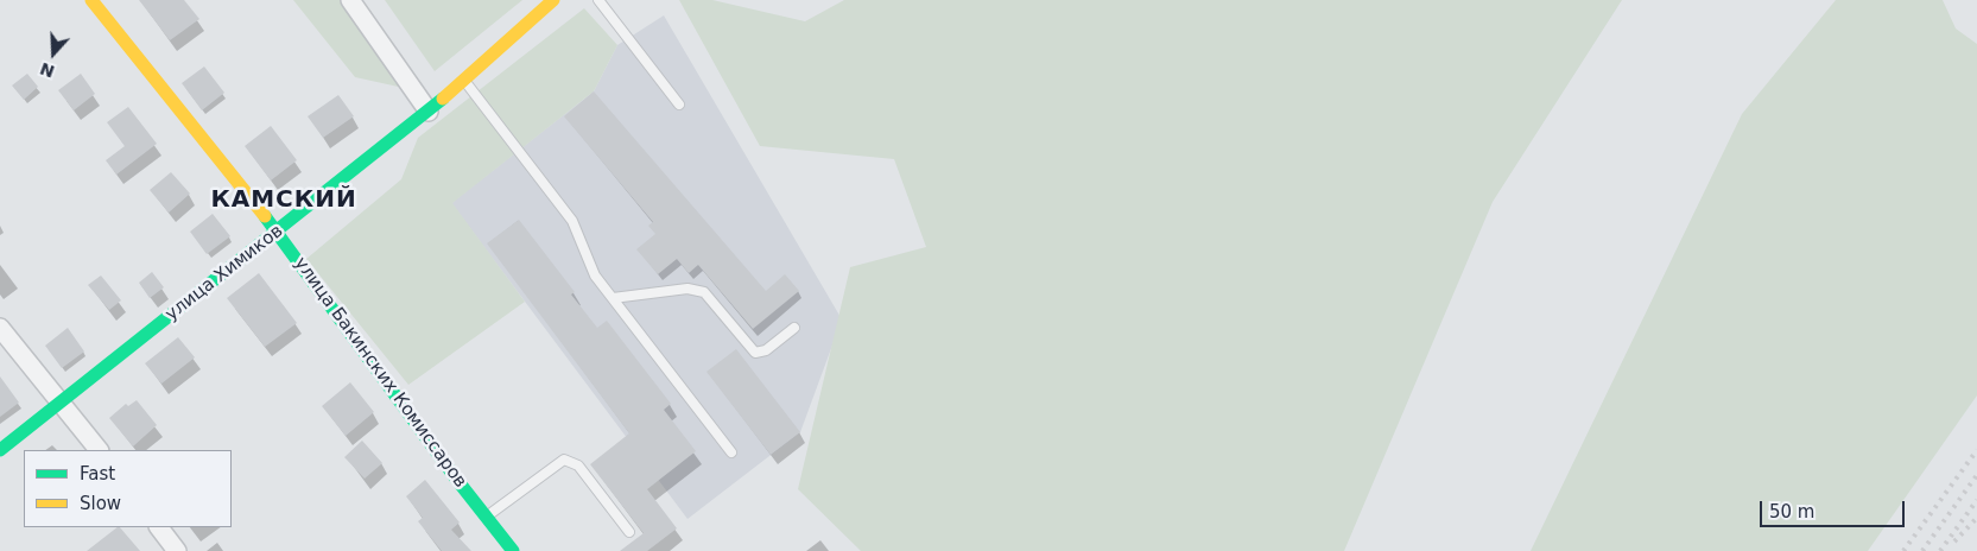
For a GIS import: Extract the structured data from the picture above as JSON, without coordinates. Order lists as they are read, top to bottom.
{
  "streets": {
    "street": ["улица Химиков", "улица Бакинских Комиссаров"]
  },
  "crossings": [
    ["улица Химиков", "улица Бакинских Комиссаров"]
  ],
  "districts": ["КАМСКИЙ"],
  "legend": ["Fast", "Slow"],
  "scale_bar": "50 m",
  "north": "bottom"
}
